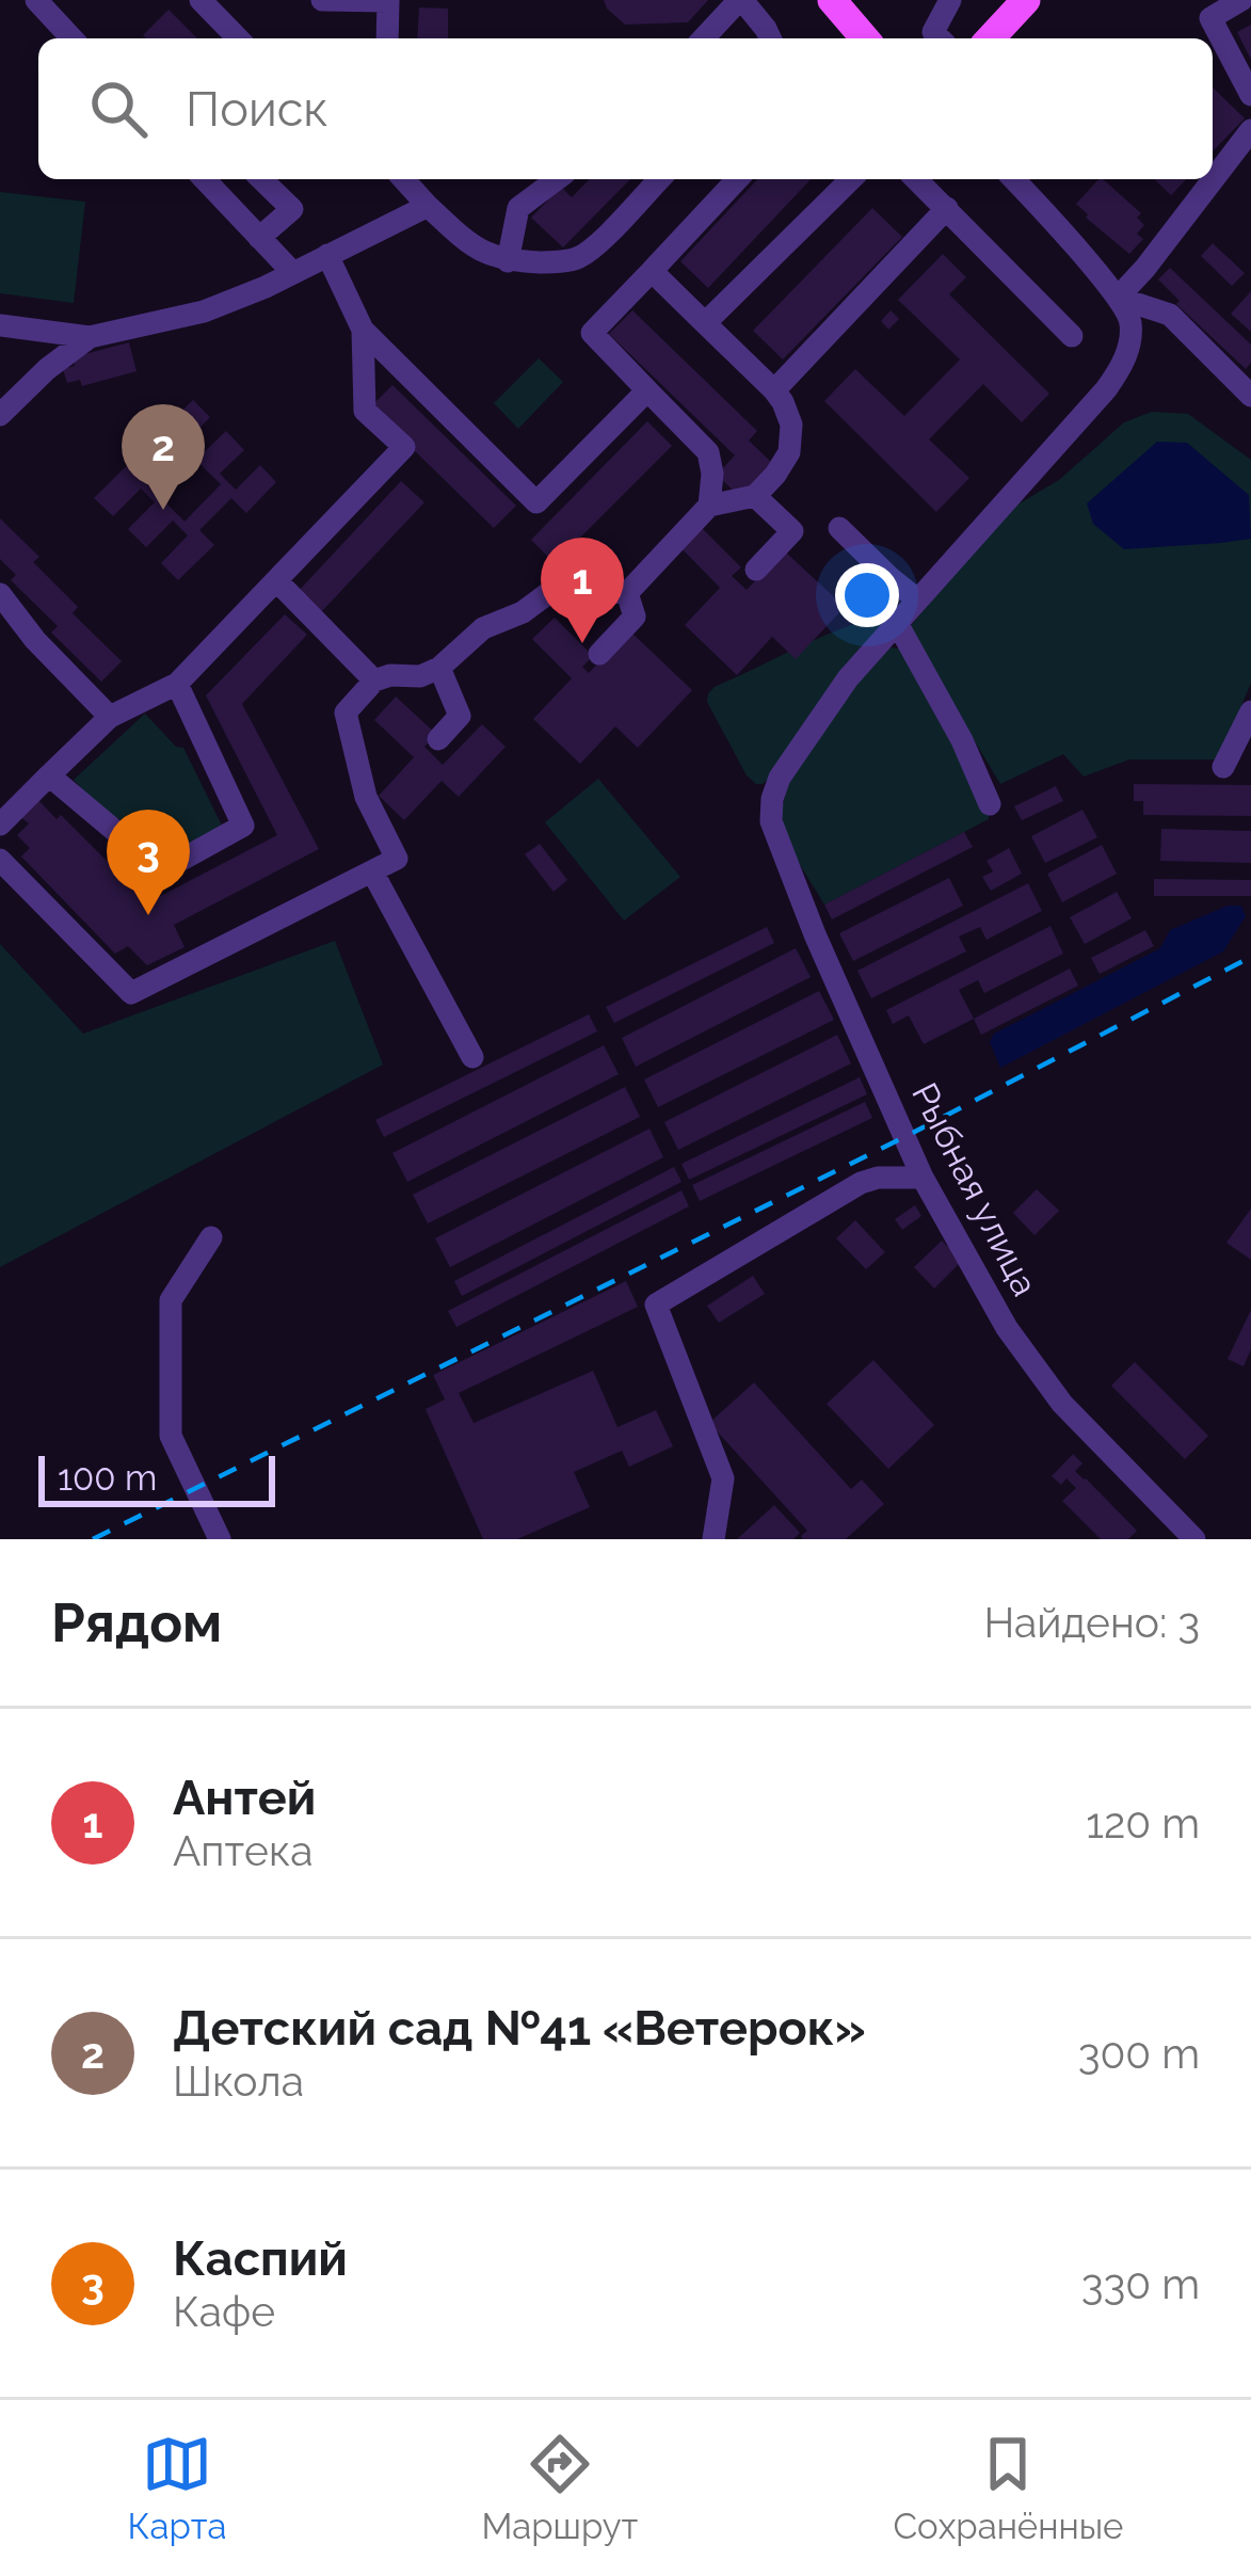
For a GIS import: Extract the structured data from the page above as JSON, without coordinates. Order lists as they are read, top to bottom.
{
  "streets": {
    "street": ["Рыбная улица"]
  },
  "scale_bar": "100 m",
  "page": {
    "search": "Поиск",
    "pins": ["2", "1", "3"],
    "scale": "100 m",
    "heading": ["Рядом", "Найдено: 3"],
    "list": [
      {
        "mark": "1",
        "name": "Антей",
        "note": "Аптека",
        "value": "120 m"
      },
      {
        "mark": "2",
        "name": "Детский сад №41 «Ветерок»",
        "note": "Школа",
        "value": "300 m"
      },
      {
        "mark": "3",
        "name": "Каспий",
        "note": "Кафе",
        "value": "330 m"
      }
    ],
    "nav": ["Карта", "Маршрут", "Сохранённые"]
  }
}
